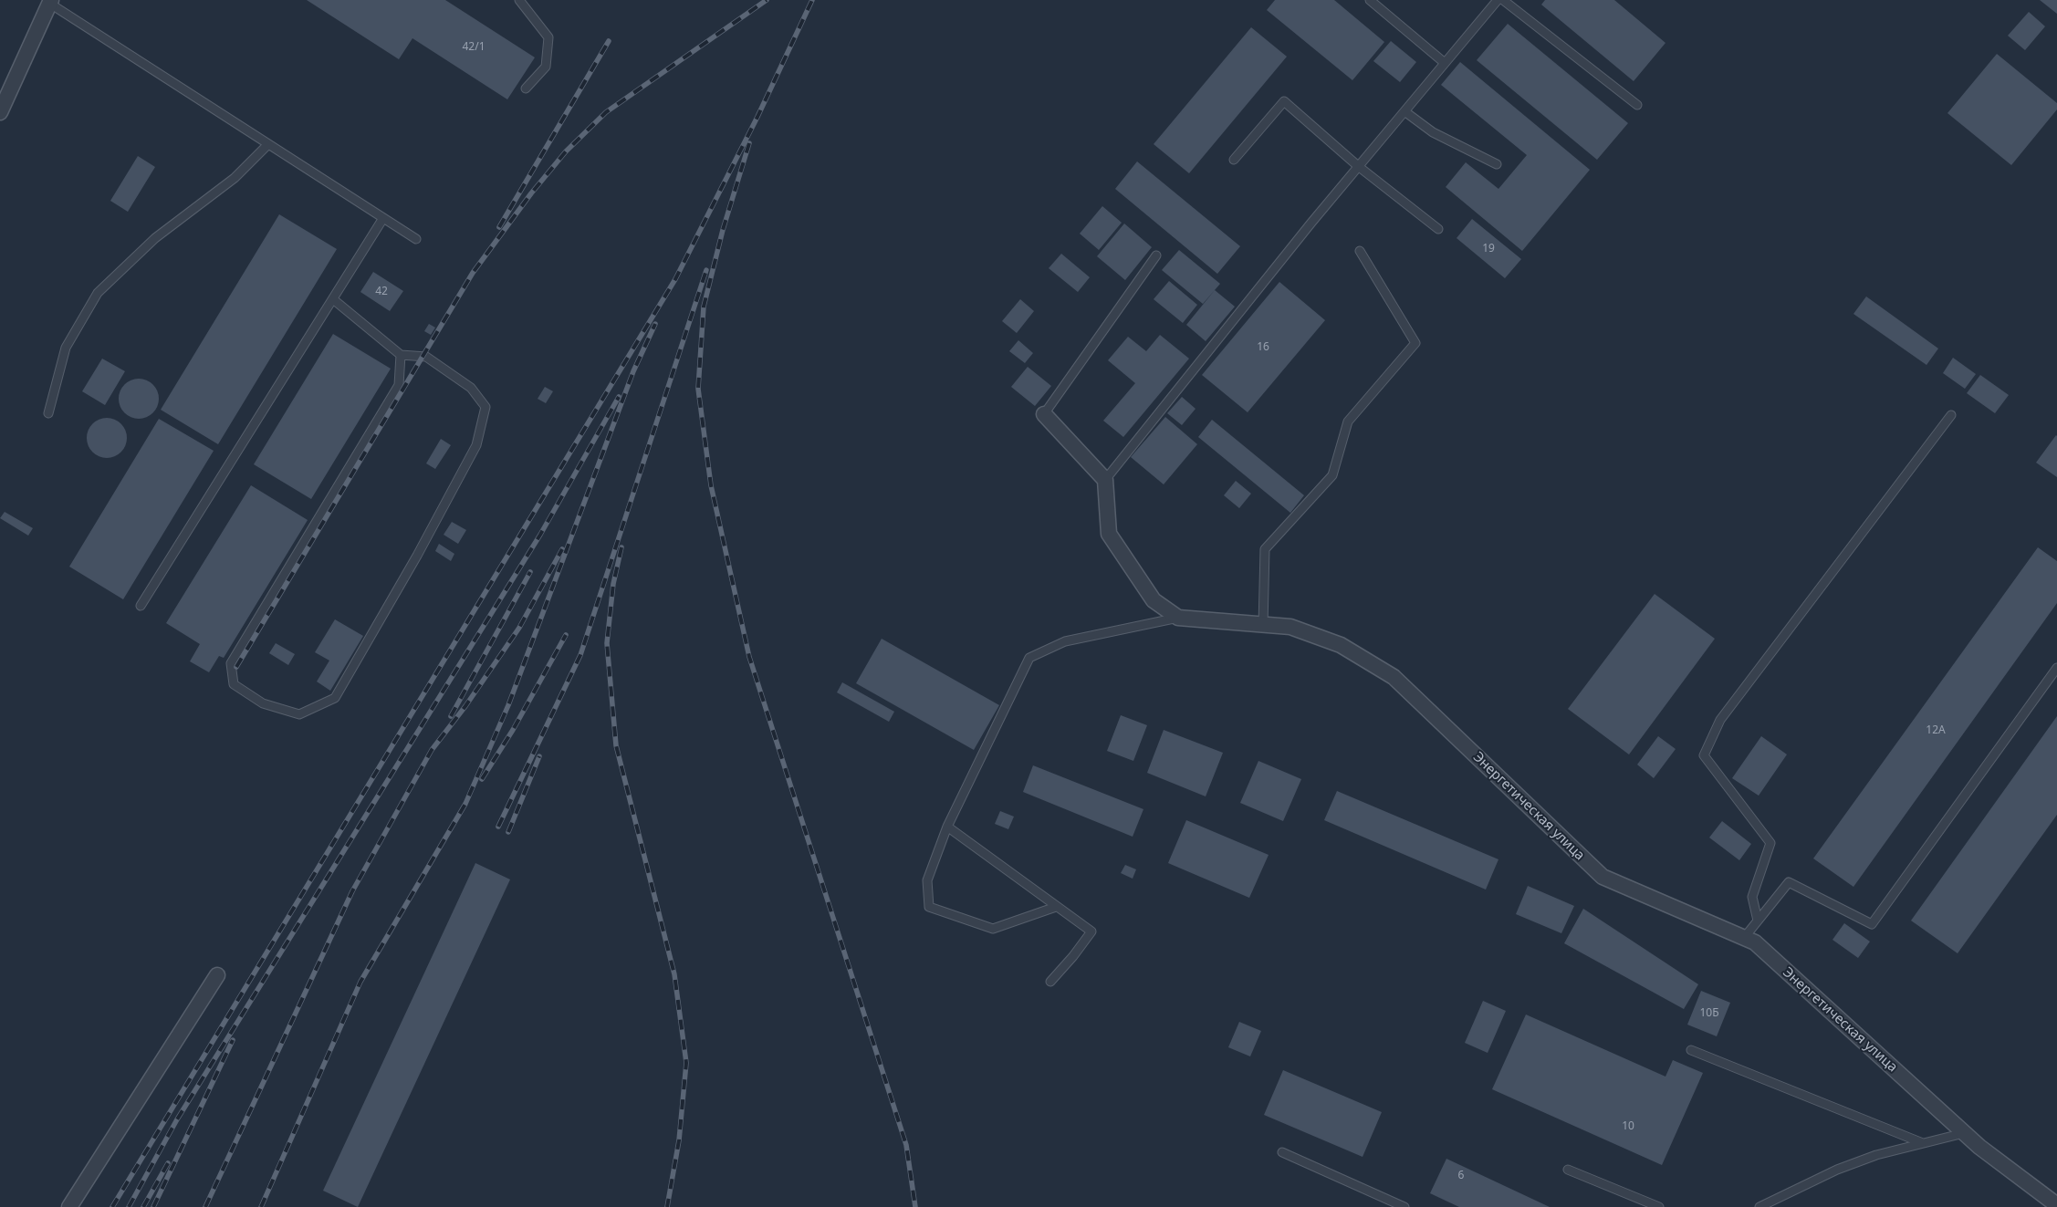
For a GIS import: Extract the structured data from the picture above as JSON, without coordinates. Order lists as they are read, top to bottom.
{
  "streets": {
    "street": ["Энергетическая улица"]
  },
  "house_numbers": [
    "42/1",
    "19",
    "42",
    "16",
    "12А",
    "10Б",
    "10",
    "6"
  ]
}
